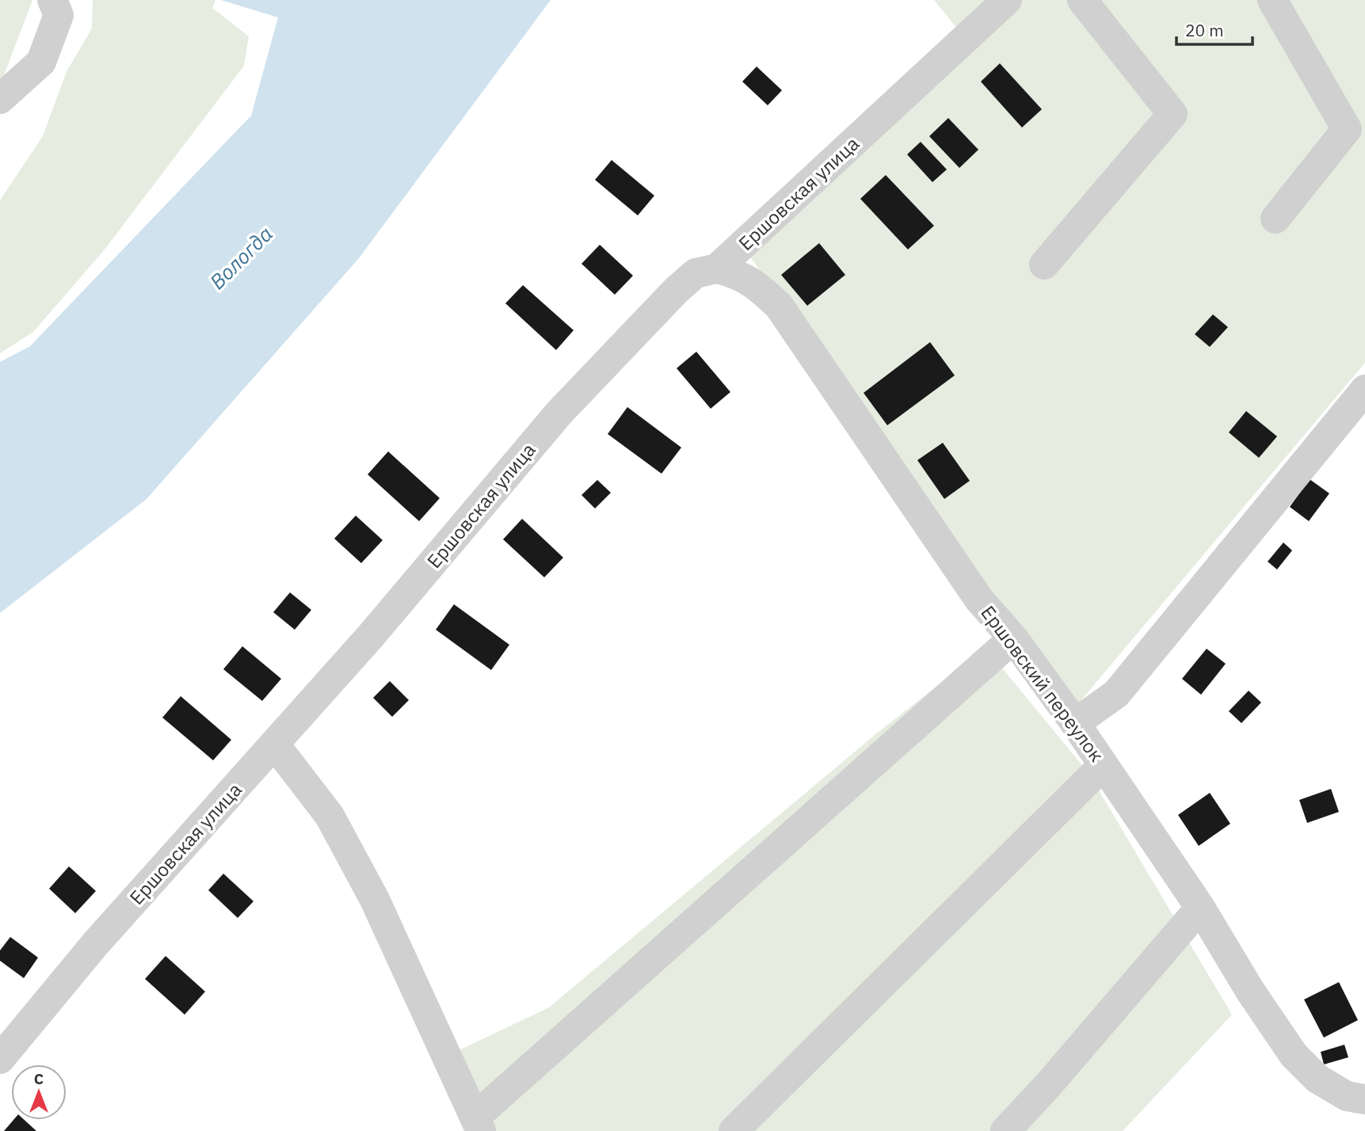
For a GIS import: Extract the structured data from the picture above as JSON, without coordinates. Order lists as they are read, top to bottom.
{
  "streets": {
    "street": ["Ершовская улица", "Ершовский переулок"]
  },
  "crossings": [
    ["Ершовская улица", "Ершовский переулок"]
  ],
  "water": ["Вологда"],
  "scale_bar": "20 m",
  "north": "top"
}
